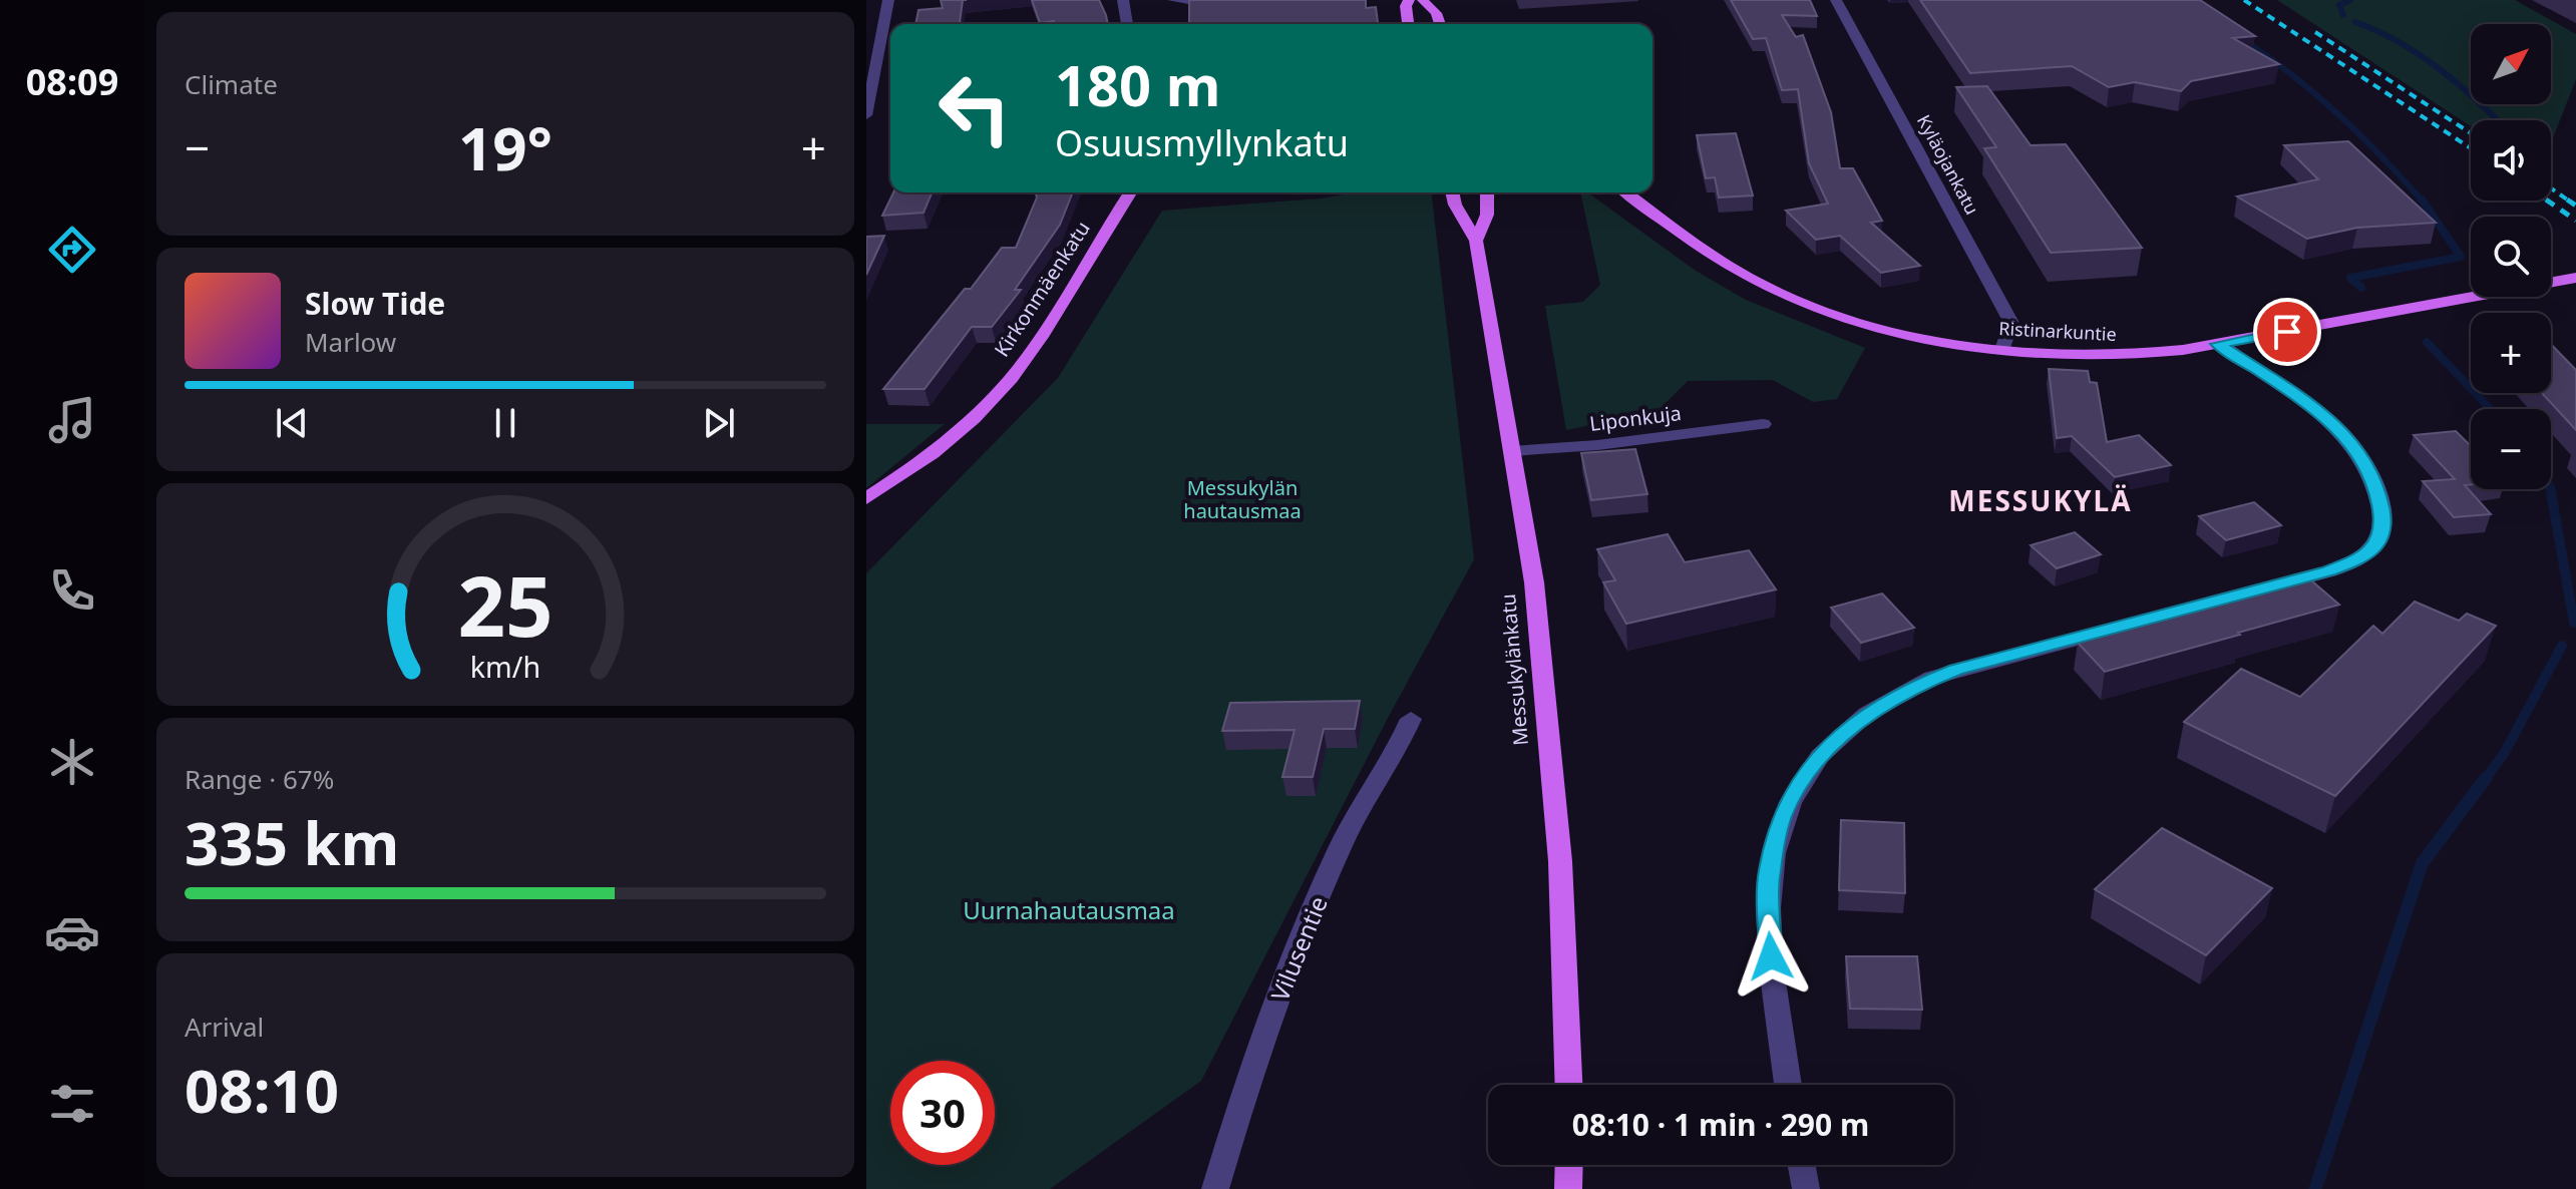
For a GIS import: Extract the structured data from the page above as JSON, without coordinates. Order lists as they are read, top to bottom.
{
  "streets": {
    "main road": ["Kirkonmäenkatu", "Ristinarkuntie", "Messukylänkatu"],
    "street": ["Kyläojankatu", "Liponkuja", "Vilusentie"]
  },
  "crossings": [
    ["Kyläojankatu", "Ristinarkuntie"],
    ["Liponkuja", "Messukylänkatu"]
  ],
  "districts": ["MESSUKYLÄ"],
  "parks": ["Messukylän hautausmaa", "Uurnahautausmaa"],
  "north": "top right",
  "page": {
    "tabs": "08:09",
    "tile": [
      "Climate",
      ["Range · 67%", "335 km"],
      ["Arrival", "08:10"]
    ],
    "map_buttons": ["+", "−"],
    "turn": ["180 m", "Osuusmyllynkatu"],
    "heat": ["−", "19°", "+"],
    "song": ["Slow Tide", "Marlow"],
    "limit": "30",
    "trip": "08:10 · 1 min · 290 m",
    "gauge": ["25", "km/h"]
  }
}
